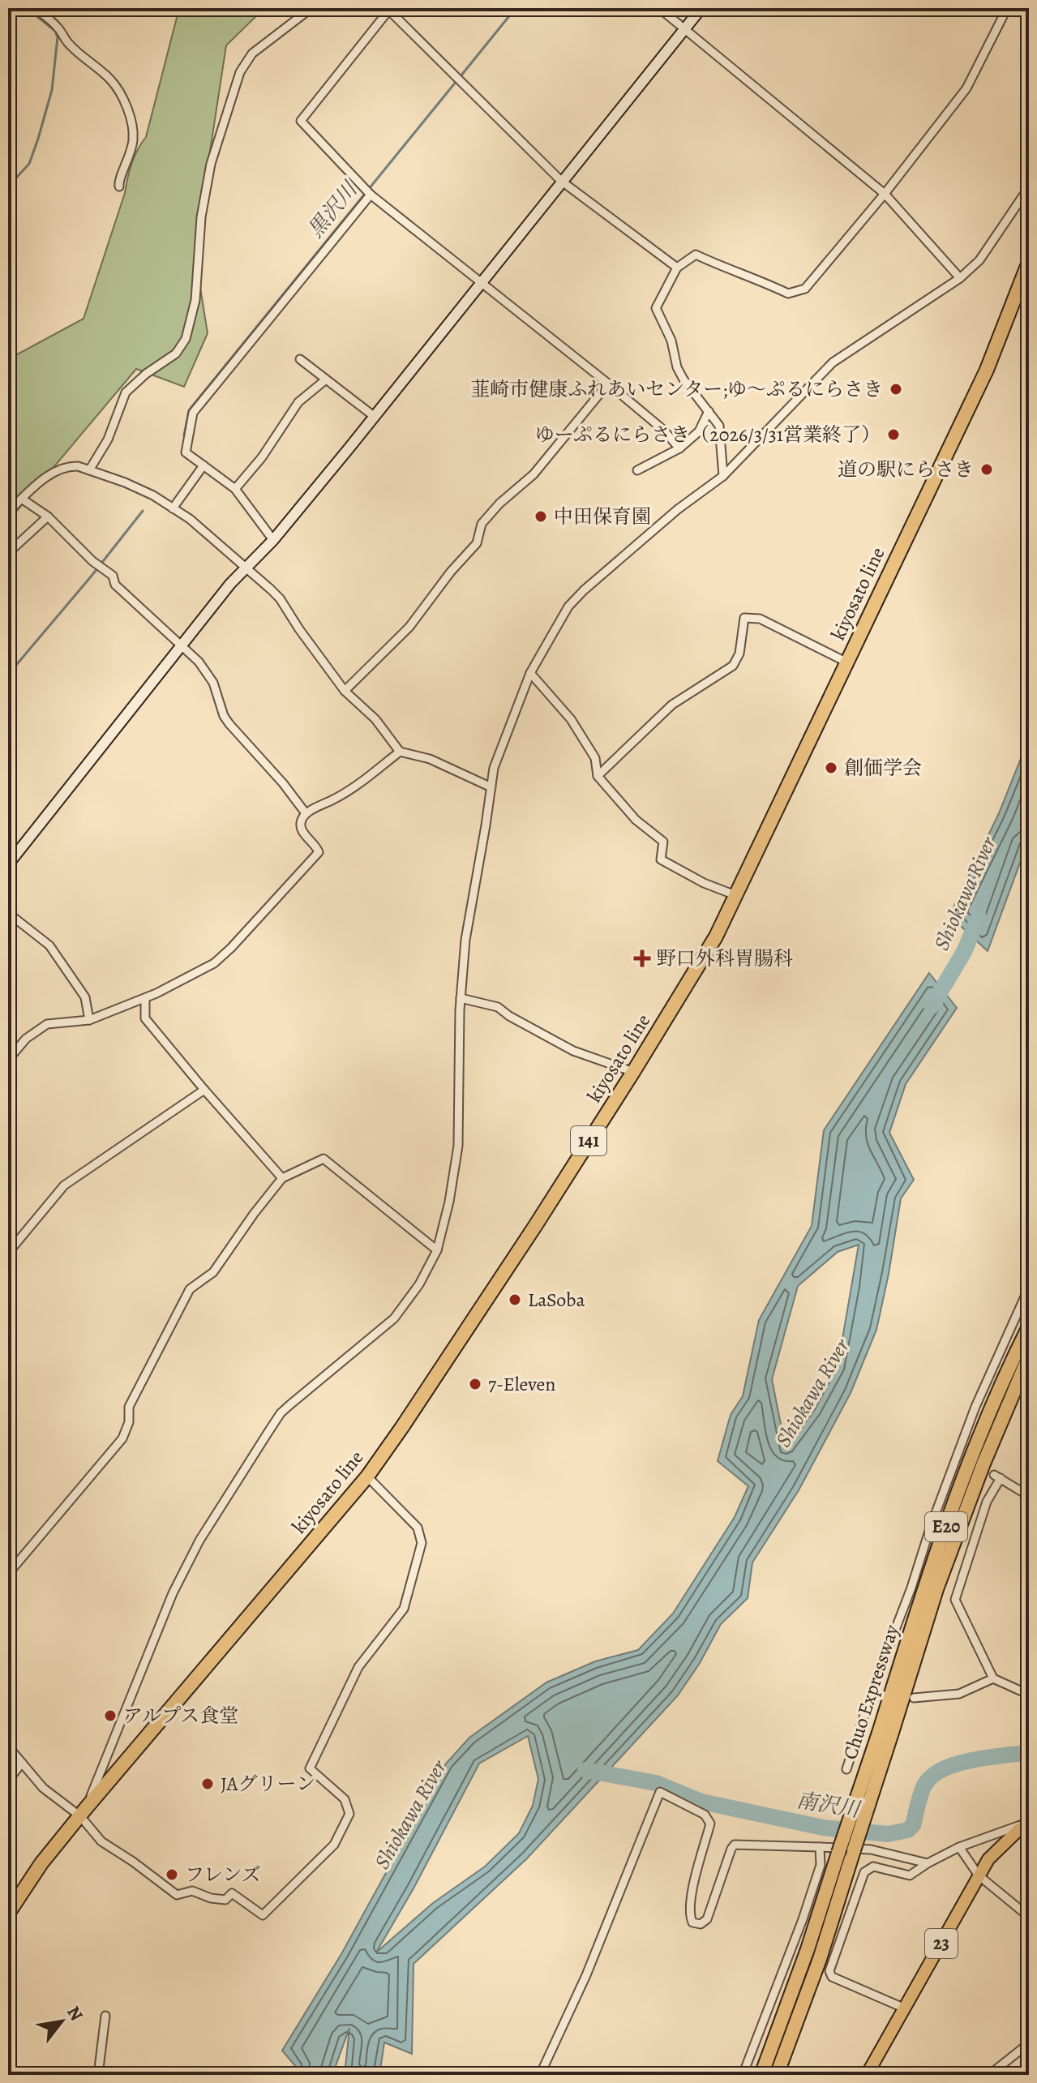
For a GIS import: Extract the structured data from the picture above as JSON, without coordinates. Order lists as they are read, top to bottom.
{
  "streets": {
    "highway": [
      "kiyosato line",
      "141",
      "E20",
      "Chuo Expressway"
    ],
    "main road": ["23"]
  },
  "water": ["黒沢川", "Shiokawa River", "南沢川"],
  "places": {
    "other": [
      "韮崎市健康ふれあいセンター;ゆ～ぷるにらさき",
      "ゆーぷるにらさき（2026/3/31営業終了）",
      "道の駅にらさき",
      "中田保育園",
      "創価学会",
      "LaSoba",
      "7-Eleven",
      "アルプス食堂",
      "JAグリーン",
      "フレンズ"
    ],
    "health": ["野口外科胃腸科"]
  },
  "north": "top right"
}
